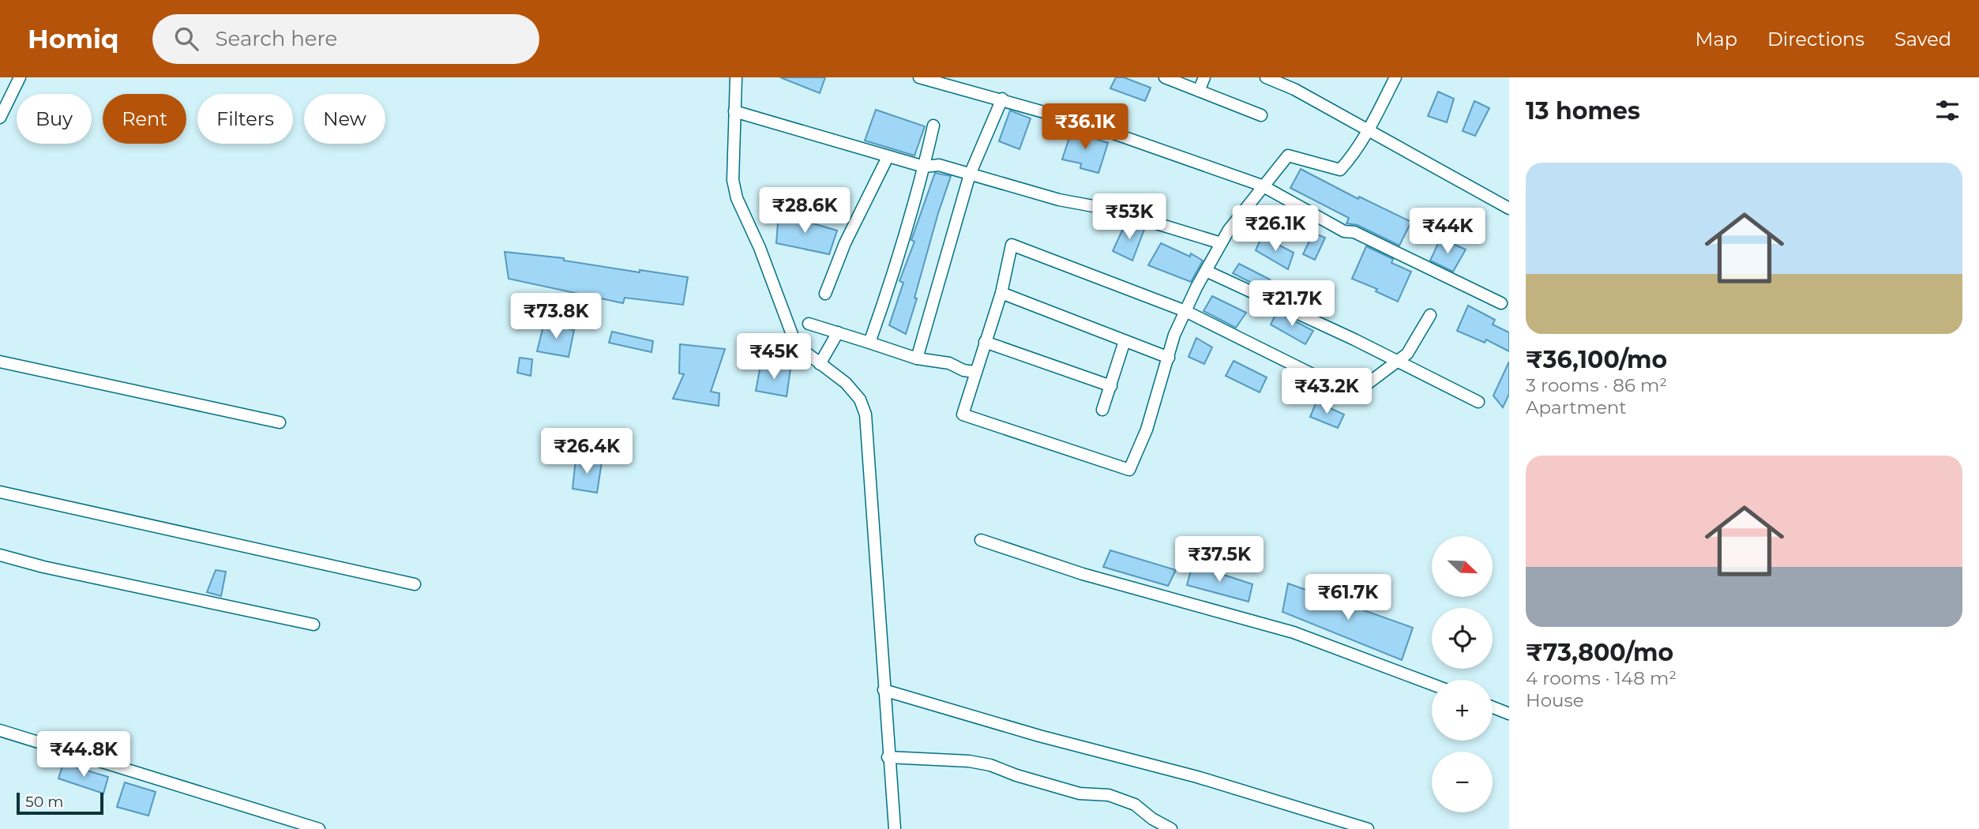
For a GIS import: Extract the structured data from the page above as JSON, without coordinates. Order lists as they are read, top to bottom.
{
  "scale_bar": "50 m",
  "north": "bottom right",
  "page": {
    "header": "Homiq",
    "search": "Search here",
    "nav": ["Map", "Directions", "Saved"],
    "heading": "13 homes",
    "chip": [
      "Buy",
      "Rent",
      "Filters",
      "New"
    ],
    "price": [
      "₹36.1K",
      "₹28.6K",
      "₹53K",
      "₹26.1K",
      "₹44K",
      "₹21.7K",
      "₹73.8K",
      "₹45K",
      "₹43.2K",
      "₹26.4K",
      "₹37.5K",
      "₹61.7K",
      "₹44.8K"
    ],
    "list": [
      {
        "name": "₹36,100/mo",
        "note": "3 rooms · 86 m² · Apartment"
      },
      {
        "name": "₹73,800/mo",
        "note": "4 rooms · 148 m² · House"
      }
    ],
    "map_buttons": ["+", "−"],
    "scale": "50 m"
  }
}
